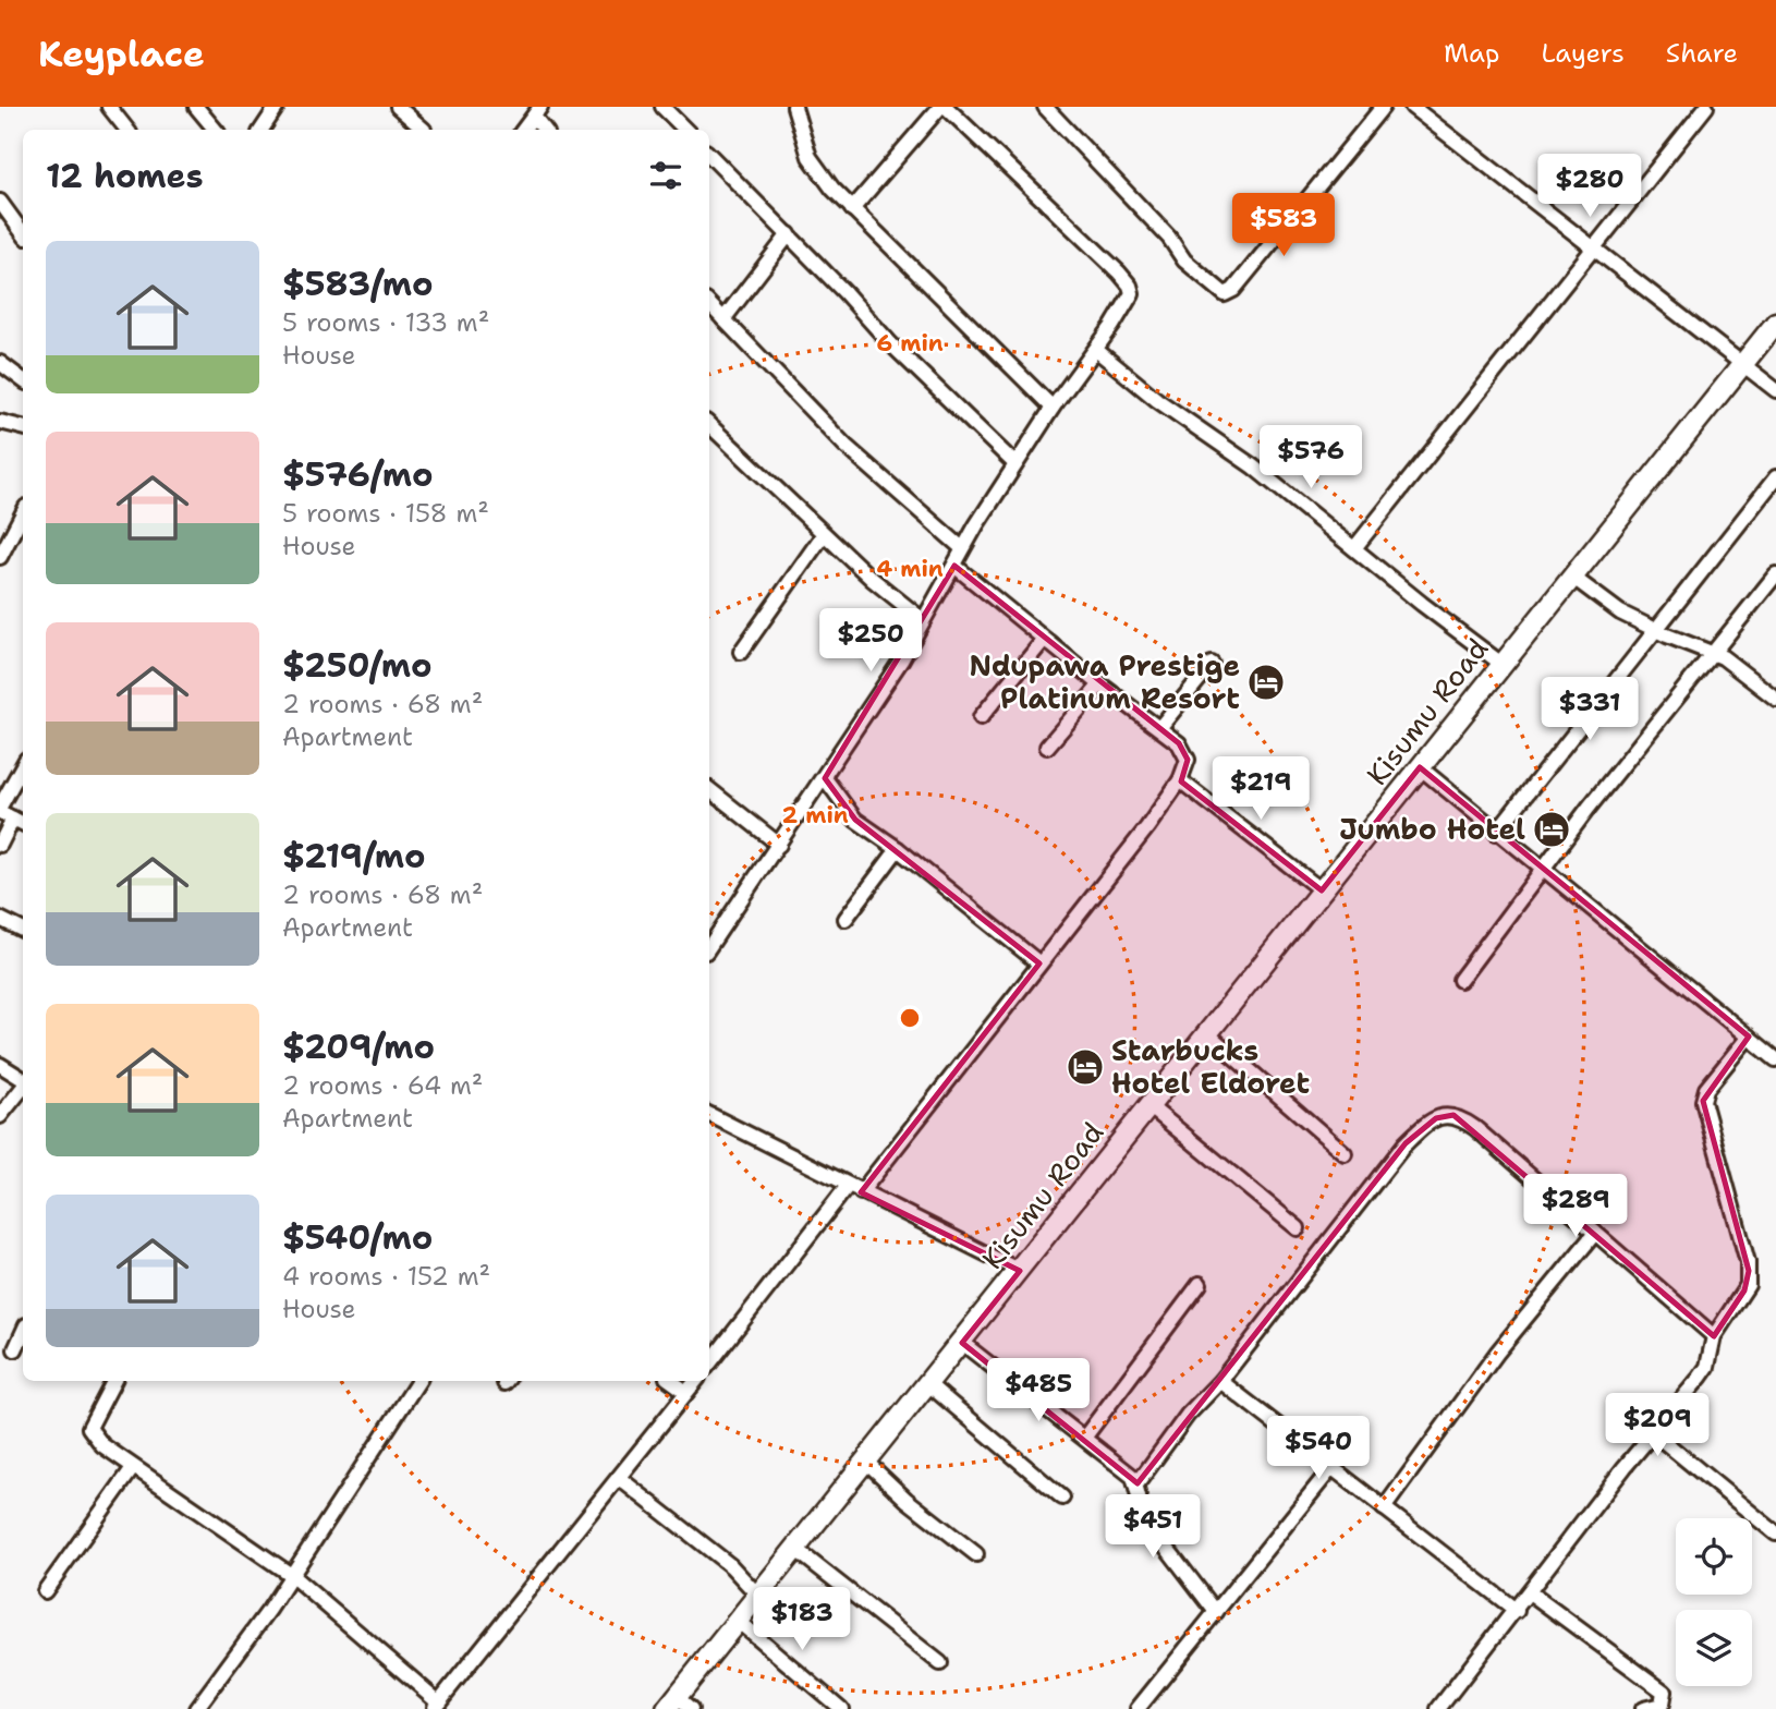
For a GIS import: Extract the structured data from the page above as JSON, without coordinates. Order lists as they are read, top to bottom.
{
  "streets": {
    "highway": ["Kisumu Road"]
  },
  "places": {
    "hotel": ["Ndupawa Prestige Platinum Resort", "Jumbo Hotel", "Starbucks Hotel Eldoret"]
  },
  "page": {
    "header": "Keyplace",
    "nav": ["Map", "Layers", "Share"],
    "heading": "12 homes",
    "price": [
      "$280",
      "$583",
      "$576",
      "$250",
      "$331",
      "$219",
      "$289",
      "$485",
      "$209",
      "$540",
      "$451",
      "$183"
    ],
    "list": [
      {
        "name": "$583/mo",
        "note": "5 rooms · 133 m² · House"
      },
      {
        "name": "$576/mo",
        "note": "5 rooms · 158 m² · House"
      },
      {
        "name": "$250/mo",
        "note": "2 rooms · 68 m² · Apartment"
      },
      {
        "name": "$219/mo",
        "note": "2 rooms · 68 m² · Apartment"
      },
      {
        "name": "$209/mo",
        "note": "2 rooms · 64 m² · Apartment"
      },
      {
        "name": "$540/mo",
        "note": "4 rooms · 152 m² · House"
      }
    ]
  },
  "rings": ["6 min", "4 min", "2 min"]
}
